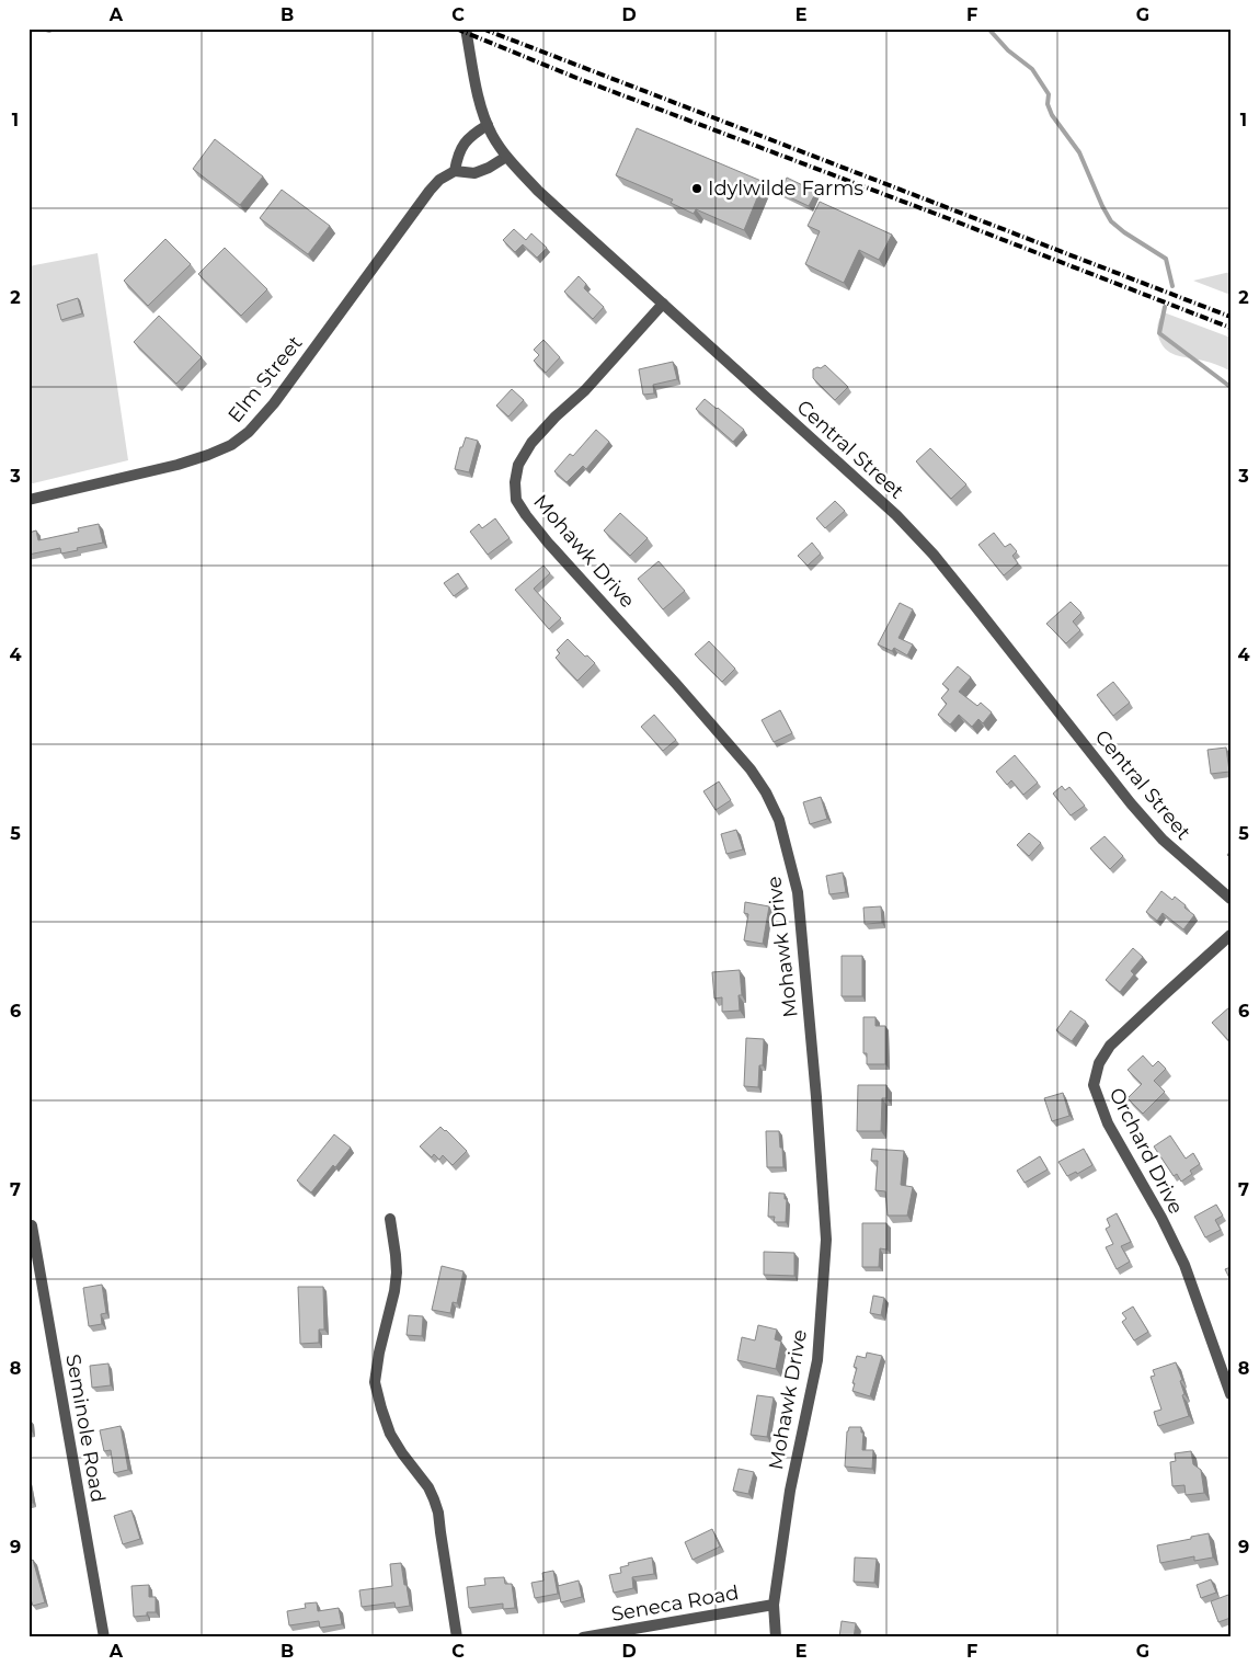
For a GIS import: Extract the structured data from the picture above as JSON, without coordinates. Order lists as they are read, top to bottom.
{
  "streets": {
    "street": [
      "Elm Street",
      "Central Street",
      "Mohawk Drive",
      "Orchard Drive",
      "Seminole Road",
      "Seneca Road"
    ]
  },
  "crossings": [
    ["Central Street", "Mohawk Drive"],
    ["Mohawk Drive", "Seneca Road"]
  ],
  "places": ["Idylwilde Farms"],
  "grid": {
    "columns": [
      "A",
      "B",
      "C",
      "D",
      "E",
      "F",
      "G"
    ],
    "rows": [
      "1",
      "2",
      "3",
      "4",
      "5",
      "6",
      "7",
      "8",
      "9"
    ]
  }
}
